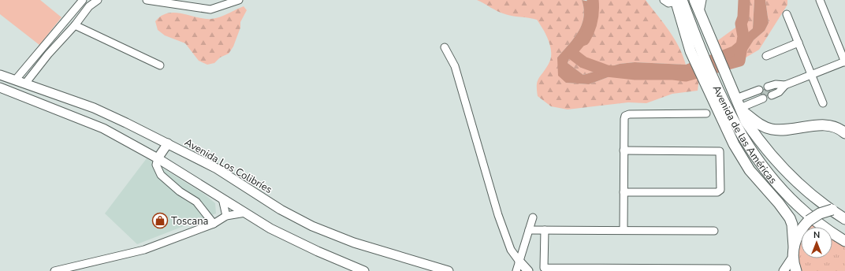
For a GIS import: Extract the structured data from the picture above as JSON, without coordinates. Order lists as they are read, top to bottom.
{
  "streets": {
    "highway": ["Avenida de las Américas"],
    "main road": ["Avenida Los Colibríes"]
  },
  "places": {
    "shop": ["Toscana"]
  },
  "north": "top"
}
